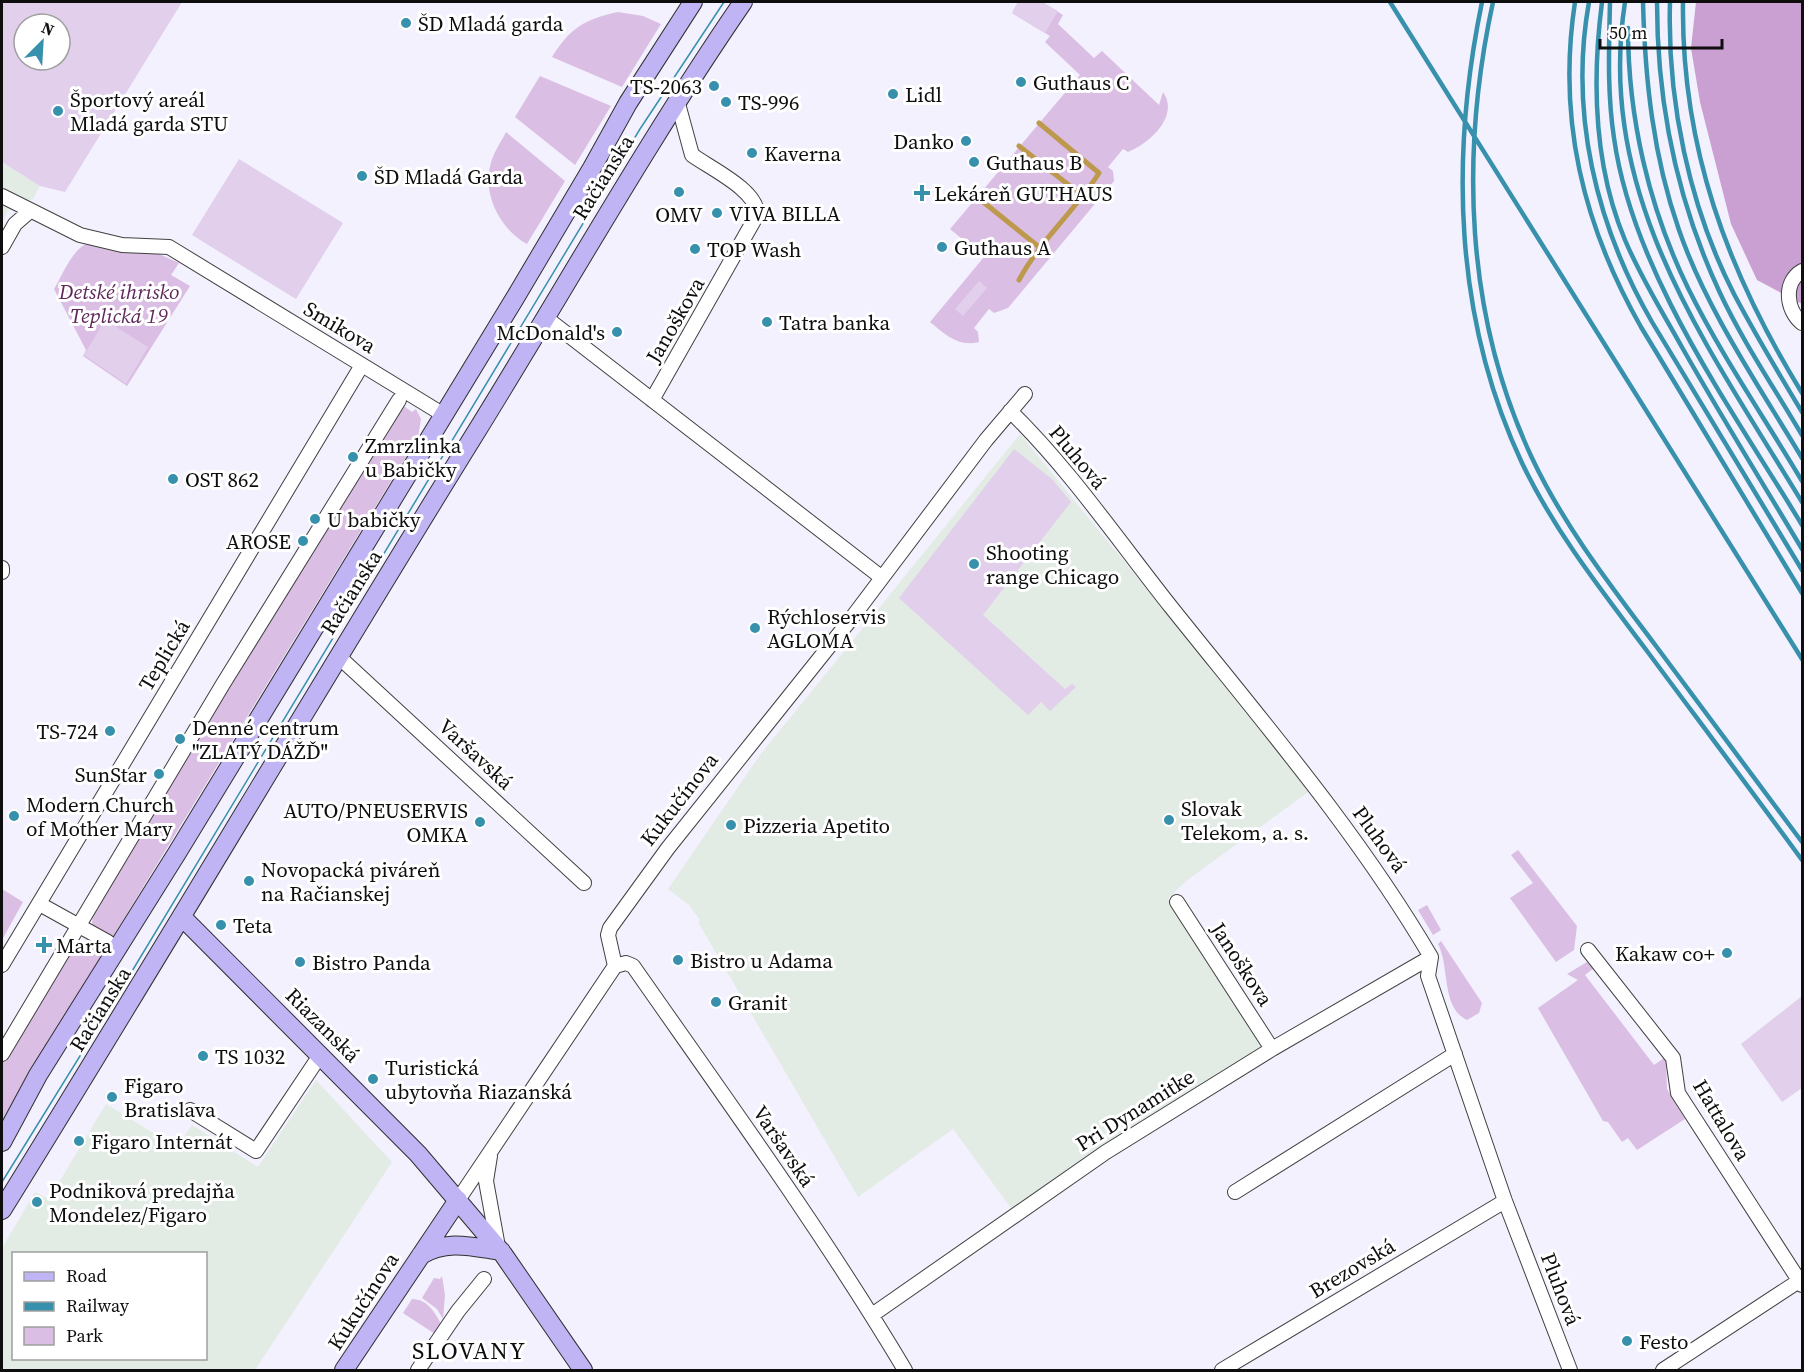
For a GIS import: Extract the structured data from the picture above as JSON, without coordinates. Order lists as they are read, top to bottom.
{
  "streets": {
    "main road": ["Račianska", "Kukučínova", "Riazanská"],
    "street": [
      "Janoškova",
      "Smikova",
      "Pluhová",
      "Teplická",
      "Varšavská",
      "Pri Dynamitke",
      "Hattalova",
      "Brezovská"
    ]
  },
  "crossings": [
    ["Račianska", "Janoškova"],
    ["Račianska", "Smikova"],
    ["Račianska", "Varšavská"],
    ["Račianska", "Riazanská"],
    ["Janoškova", "Kukučínova"],
    ["Janoškova", "Pri Dynamitke"],
    ["Smikova", "Teplická"],
    ["Pluhová", "Kukučínova"],
    ["Pluhová", "Pri Dynamitke"],
    ["Pluhová", "Brezovská"],
    ["Varšavská", "Kukučínova"],
    ["Varšavská", "Pri Dynamitke"],
    ["Kukučínova", "Riazanská"]
  ],
  "districts": ["SLOVANY"],
  "parks": ["Detské ihrisko Teplická 19"],
  "places": {
    "other": [
      "ŠD Mladá garda",
      "Guthaus C",
      "TS-2063",
      "Lidl",
      "TS-996",
      "Športový areál Mladá garda STU",
      "Danko",
      "Kaverna",
      "Guthaus B",
      "ŠD Mladá Garda",
      "OMV",
      "VIVA BILLA",
      "Guthaus A",
      "TOP Wash",
      "Tatra banka",
      "McDonald's",
      "Zmrzlinka u Babičky",
      "OST 862",
      "U babičky",
      "AROSE",
      "Shooting range Chicago",
      "Rýchloservis AGLOMA",
      "TS-724",
      "Denné centrum \"ZLATÝ DÁŽĎ\"",
      "SunStar",
      "Modern Church of Mother Mary",
      "Slovak Telekom, a. s.",
      "AUTO/PNEUSERVIS OMKA",
      "Pizzeria Apetito",
      "Novopacká piváreň na Račianskej",
      "Teta",
      "Kakaw co+",
      "Bistro u Adama",
      "Bistro Panda",
      "Granit",
      "TS 1032",
      "Turistická ubytovňa Riazanská",
      "Figaro Bratislava",
      "Figaro Internát",
      "Podniková predajňa Mondelez/Figaro",
      "Festo"
    ],
    "health": ["Lekáreň GUTHAUS", "Marta"]
  },
  "legend": ["Road", "Railway", "Park"],
  "scale_bar": "50 m",
  "north": "top right"
}
